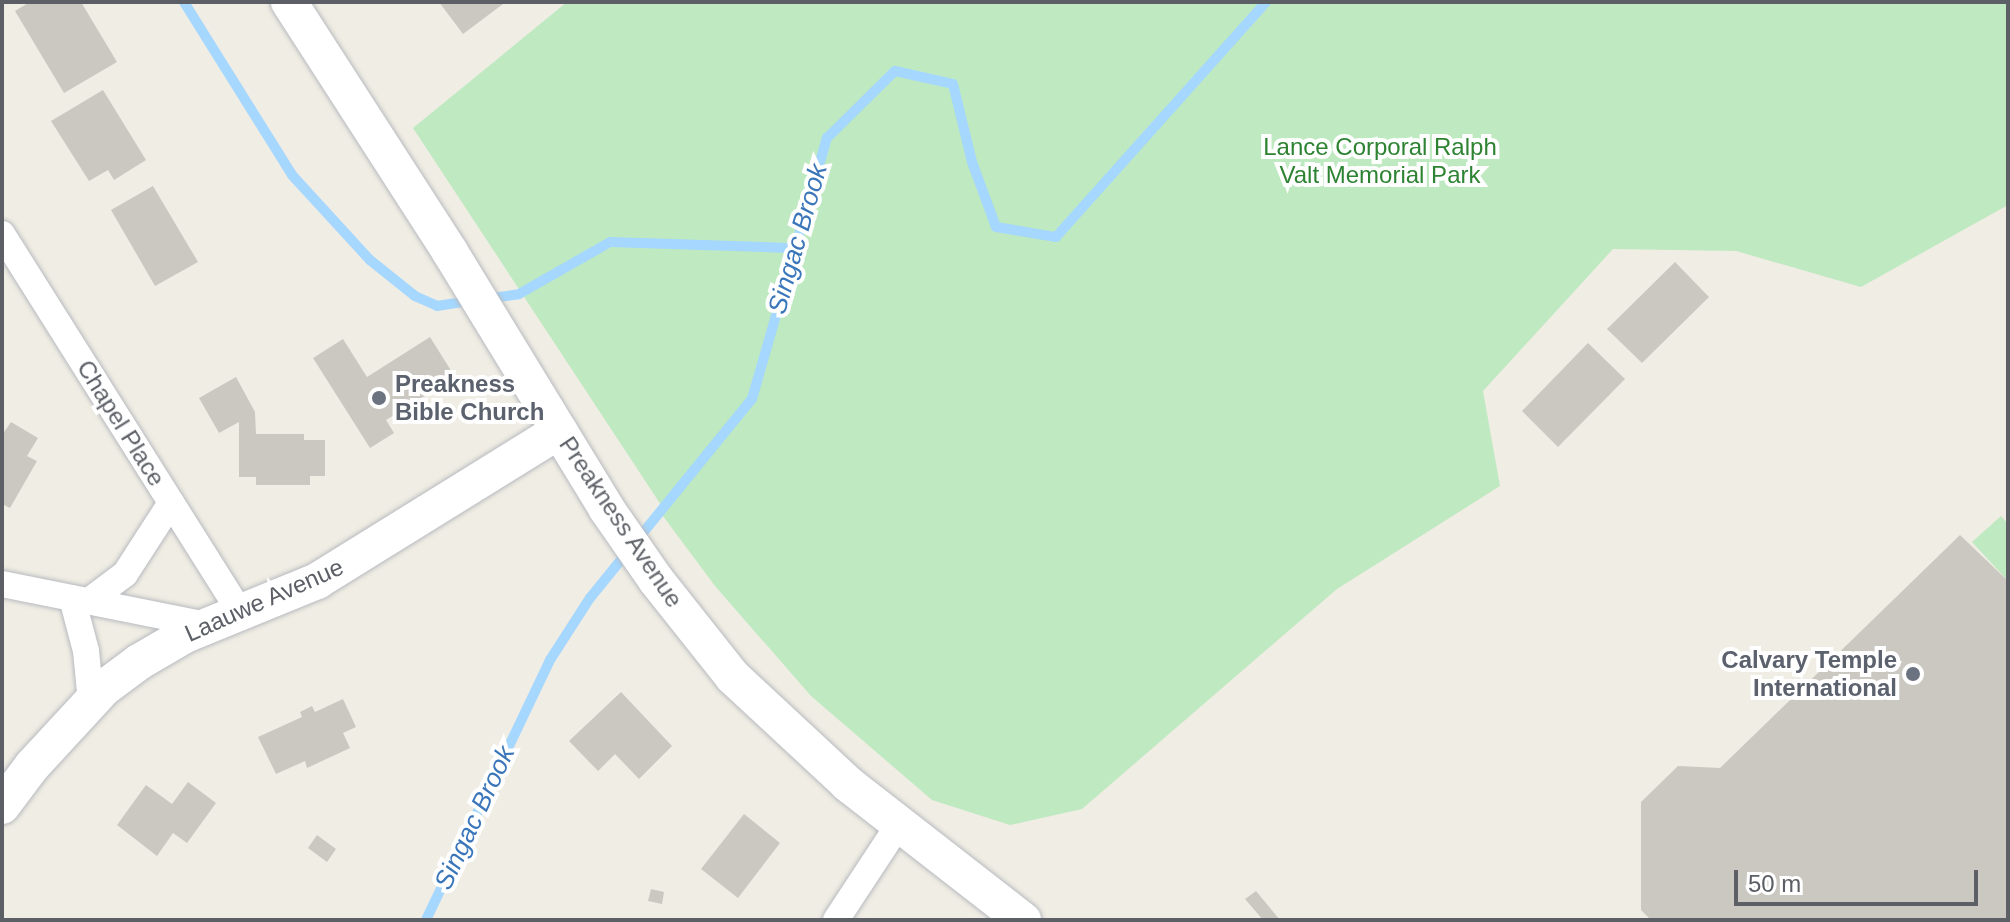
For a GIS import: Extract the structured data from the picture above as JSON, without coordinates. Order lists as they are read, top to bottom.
{
  "streets": {
    "main road": ["Preakness Avenue", "Laauwe Avenue"],
    "street": ["Chapel Place"]
  },
  "crossings": [
    ["Chapel Place", "Laauwe Avenue"],
    ["Preakness Avenue", "Laauwe Avenue"]
  ],
  "water": ["Singac Brook"],
  "parks": ["Lance Corporal Ralph Valt Memorial Park"],
  "places": ["Preakness Bible Church", "Calvary Temple International"],
  "scale_bar": "50 m"
}
